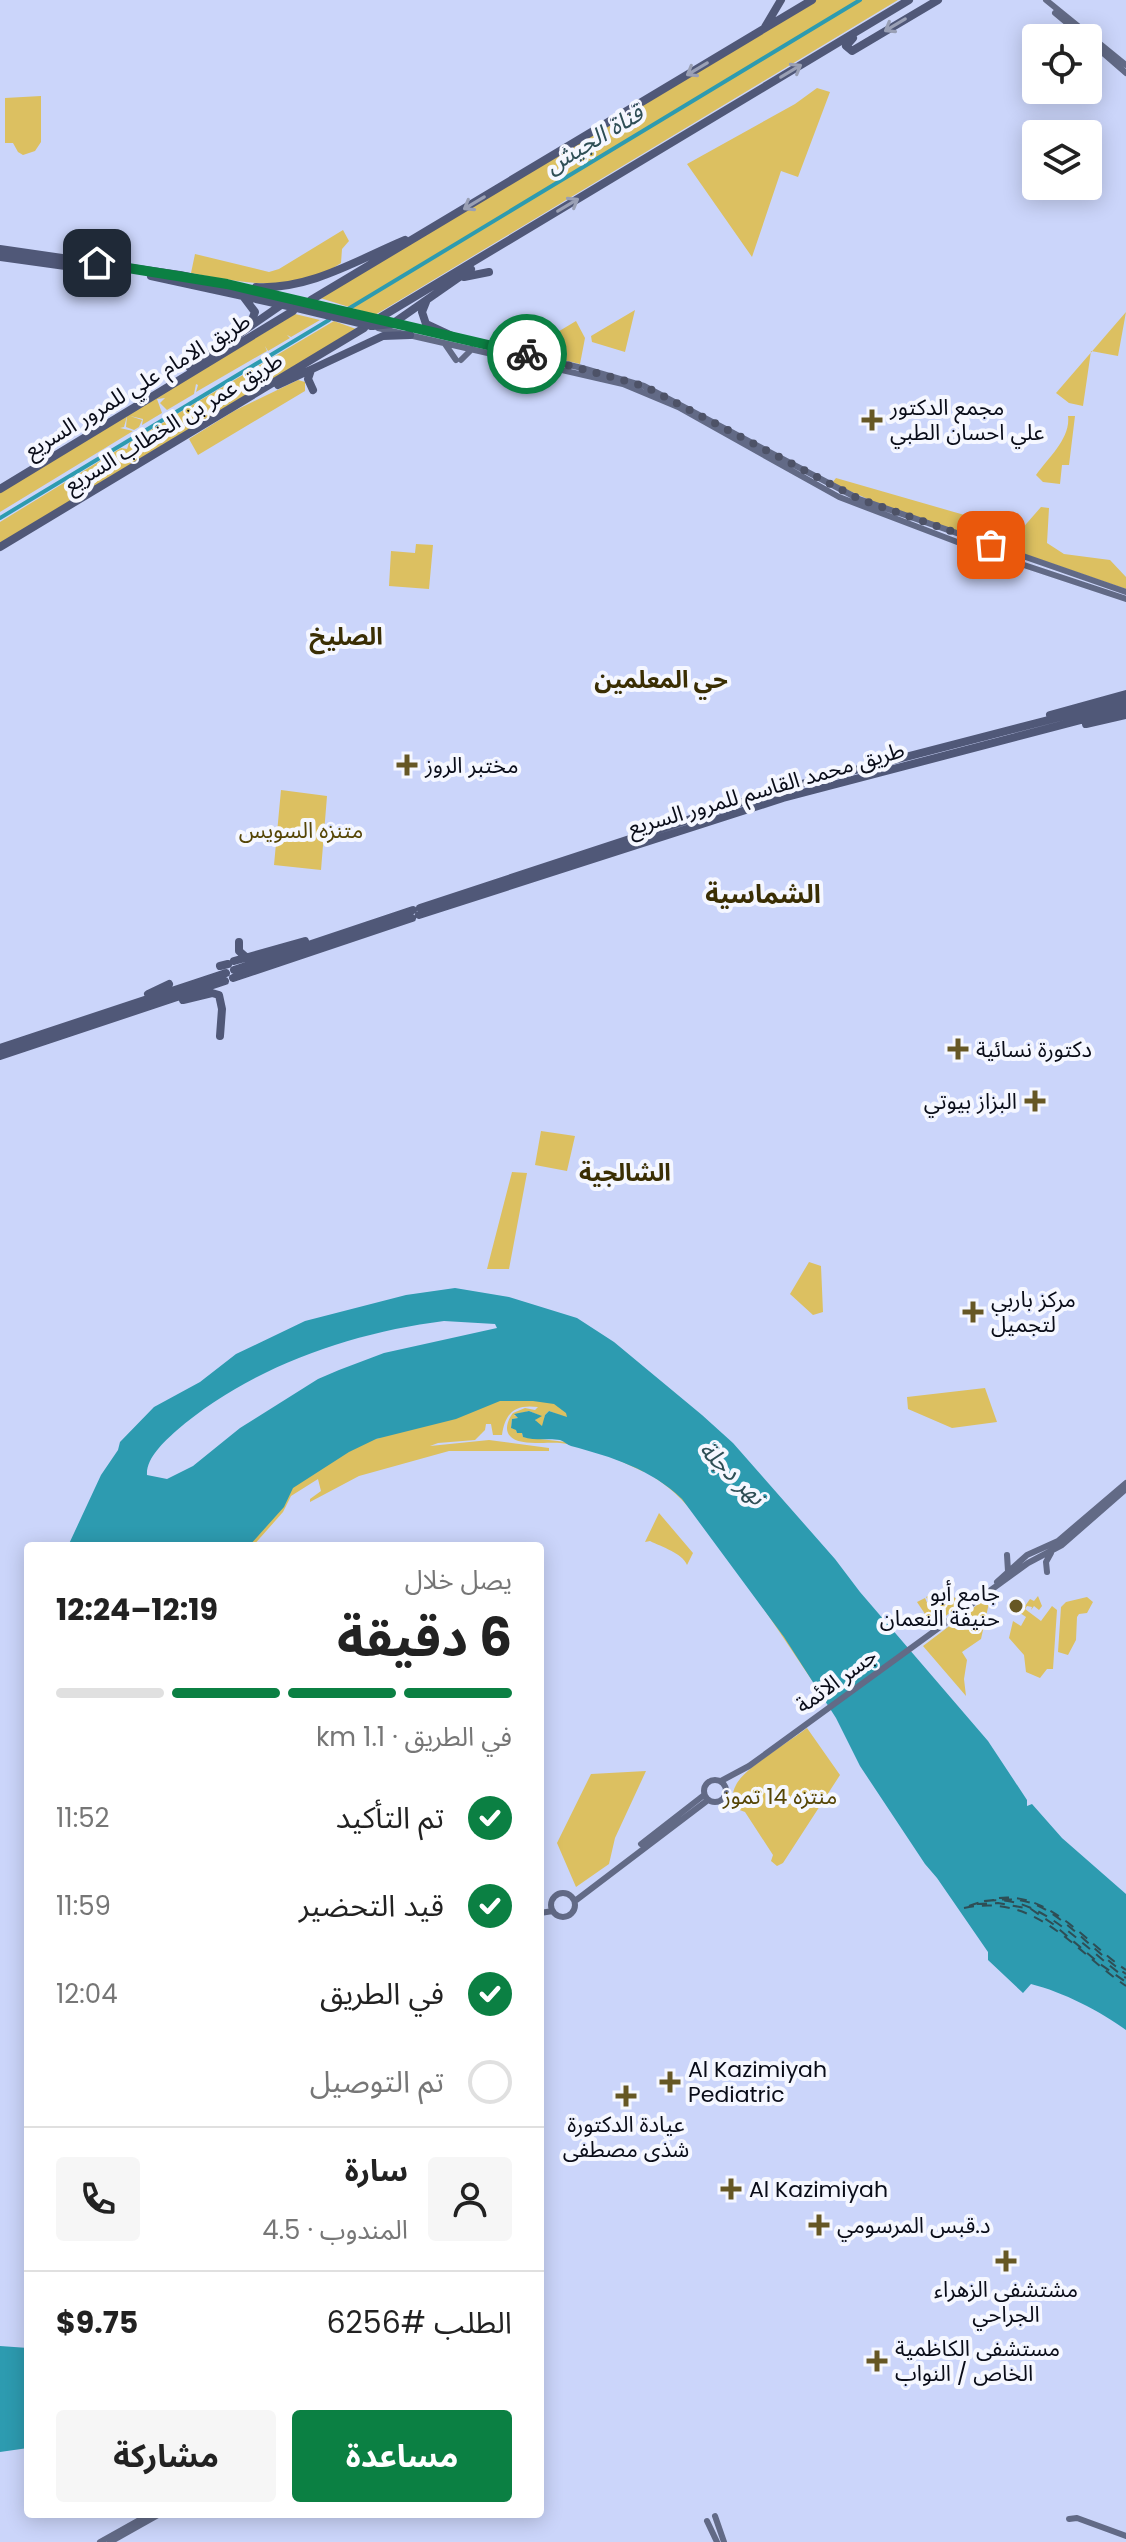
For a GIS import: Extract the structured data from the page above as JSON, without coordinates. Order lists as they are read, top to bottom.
{
  "streets": {
    "highway": ["طريق الامام علي للمرور السريع", "طريق عمر بن الخطاب السريع", "طريق محمد القاسم للمرور السريع"],
    "main road": ["جسر الائمة"]
  },
  "districts": [
    "الصليخ",
    "حي المعلمين",
    "الشماسية",
    "الشالجية"
  ],
  "water": ["قناة الجيش", "نهر دجلة"],
  "parks": ["متنزه السويس", "منتزه 14 تموز"],
  "places": {
    "health": [
      "مجمع الدكتور علي احسان الطبي",
      "مختبر الروز",
      "دكتورة نسائية",
      "البزاز بيوتي",
      "مركز باربي لتجميل",
      "Al Kazimiyah Pediatric",
      "عيادة الدكتورة شذى مصطفى",
      "Al Kazimiyah",
      "د.قبس المرسومي",
      "مشتشفى الزهراء الجراحي",
      "مستشفى الكاظمية الخاص / النواب"
    ],
    "other": ["جامع أبو حنيفة النعمان"]
  },
  "page": {
    "heading": ["6 دقيقة", "يصل خلال", "12:19–12:24"],
    "panel": [
      "سارة",
      "المندوب · 4.5",
      "الطلب #6256",
      "$9.75"
    ],
    "bar": "في الطريق · 1.1 km",
    "list": [
      ["تم التأكيد", "11:52"],
      ["قيد التحضير", "11:59"],
      ["في الطريق", "12:04"],
      "تم التوصيل"
    ],
    "buttons": ["مساعدة", "مشاركة"]
  }
}
